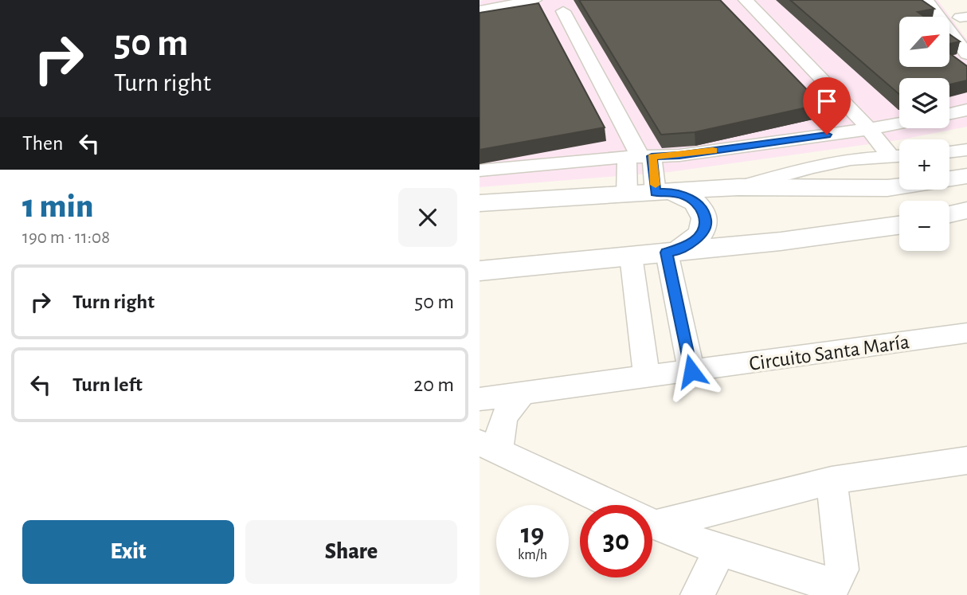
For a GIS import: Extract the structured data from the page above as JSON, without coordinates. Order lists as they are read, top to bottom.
{
  "streets": {
    "street": ["Circuito Santa María"]
  },
  "north": "top right",
  "page": {
    "turn": ["50 m", "Turn right"],
    "map_buttons": ["+", "−"],
    "then": "Then",
    "heading": ["1 min", "190 m · 11:08"],
    "list": [
      {
        "name": "Turn right",
        "value": "50 m"
      },
      {
        "name": "Turn left",
        "value": "20 m"
      }
    ],
    "speed": "19 km/h",
    "limit": "30",
    "buttons": ["Exit", "Share"]
  }
}
